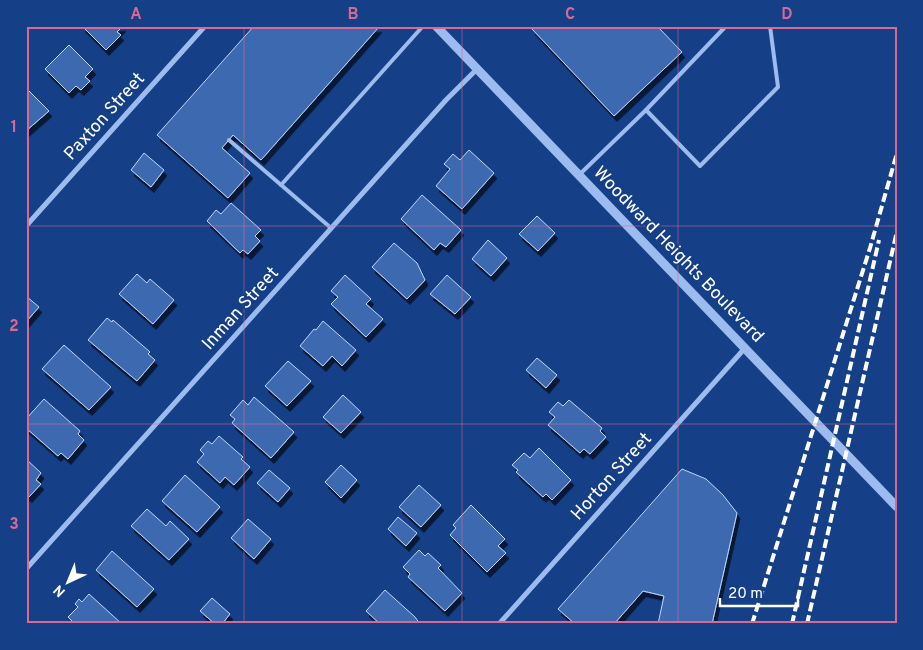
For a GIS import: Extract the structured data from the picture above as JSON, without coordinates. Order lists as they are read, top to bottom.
{
  "streets": {
    "street": [
      "Paxton Street",
      "Woodward Heights Boulevard",
      "Inman Street",
      "Horton Street"
    ]
  },
  "crossings": [
    ["Woodward Heights Boulevard", "Inman Street"],
    ["Woodward Heights Boulevard", "Horton Street"]
  ],
  "scale_bar": "20 m",
  "north": "bottom left",
  "grid": {
    "columns": [
      "A",
      "B",
      "C",
      "D"
    ],
    "rows": ["1", "2", "3"]
  }
}
